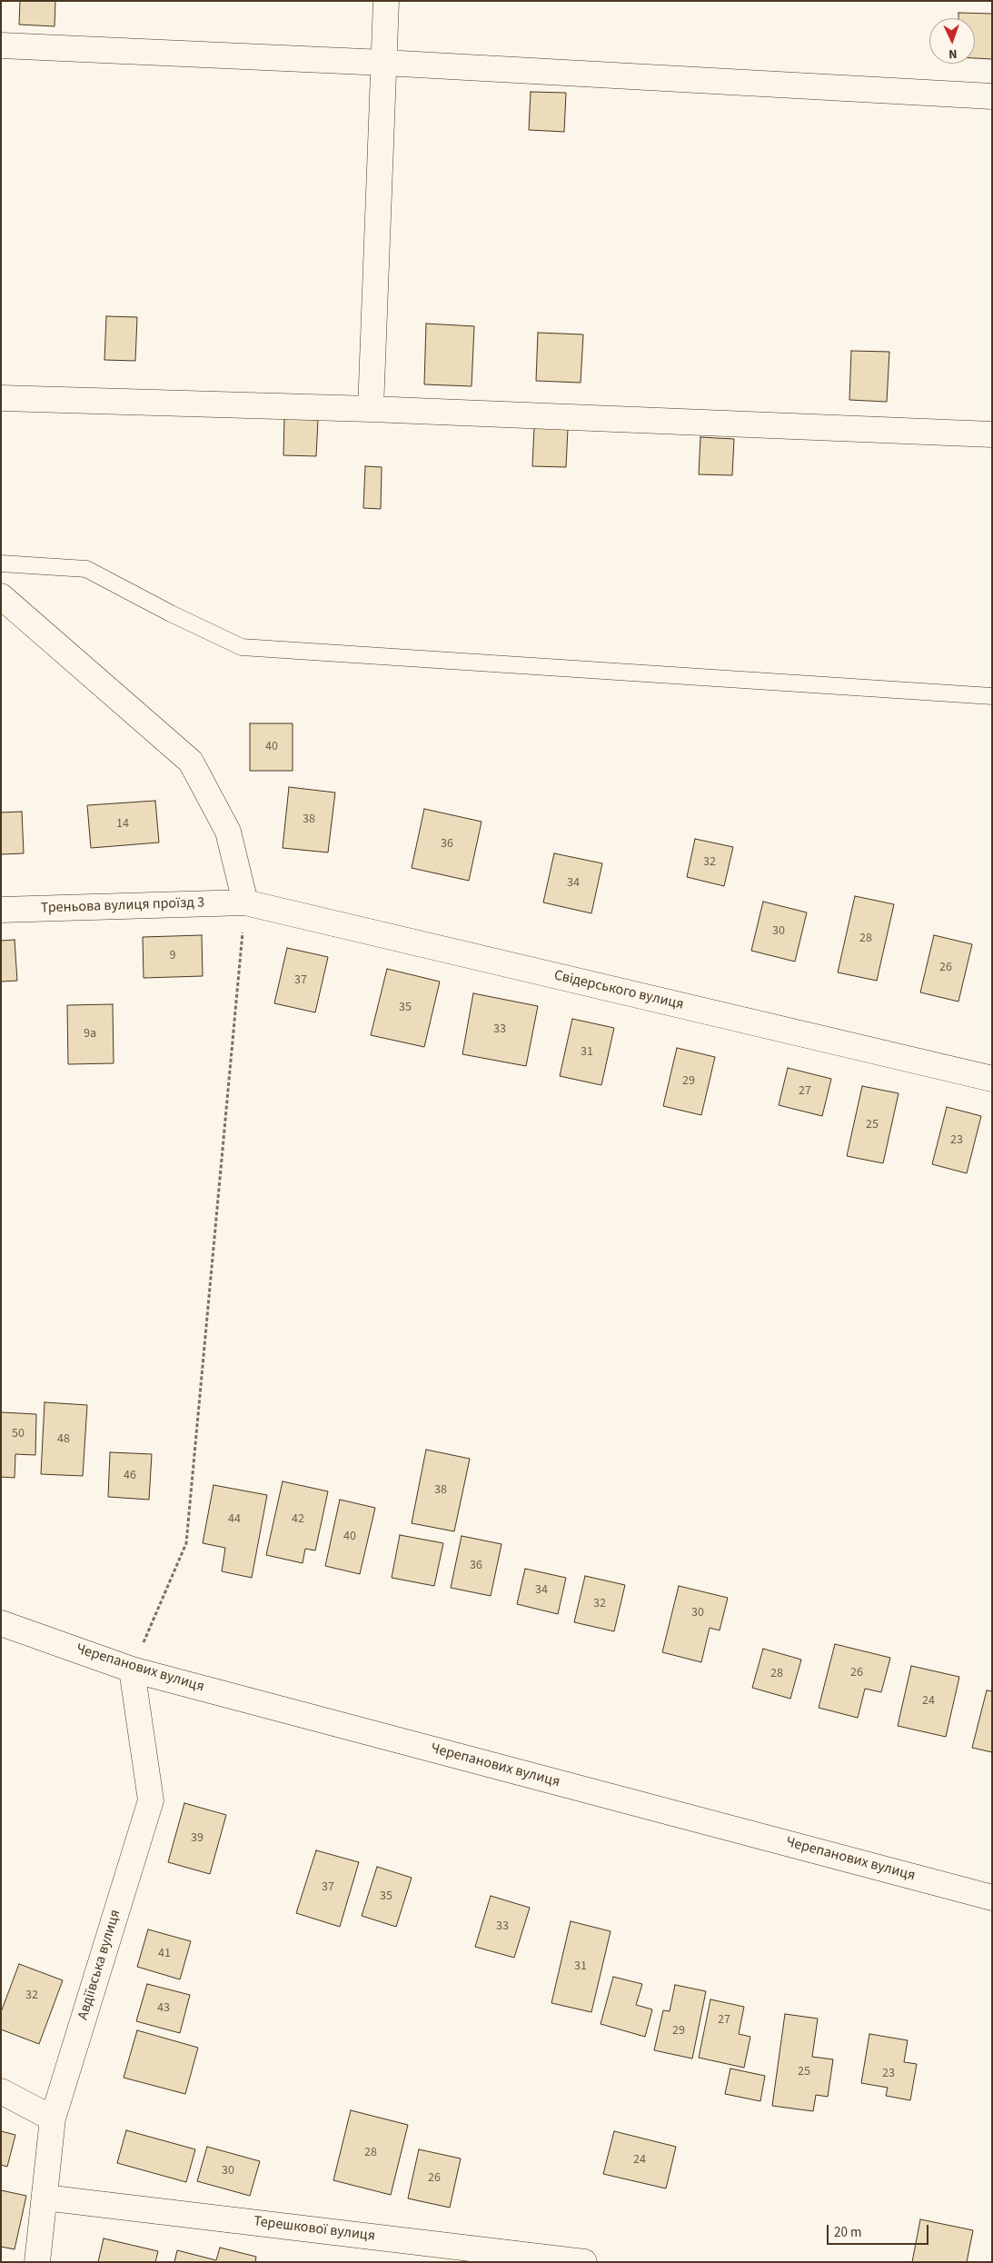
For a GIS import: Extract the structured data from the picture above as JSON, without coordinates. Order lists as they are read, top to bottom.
{
  "streets": {
    "street": [
      "Треньова вулиця проїзд 3",
      "Свiдерського вулиця",
      "Черепанових вулиця",
      "Авдіївська вулиця",
      "Терешкової вулиця"
    ]
  },
  "crossings": [
    ["Треньова вулиця проїзд 3", "Свiдерського вулиця"],
    ["Черепанових вулиця", "Авдіївська вулиця"],
    ["Авдіївська вулиця", "Терешкової вулиця"]
  ],
  "house_numbers": [
    "40",
    "38",
    "14",
    "36",
    "32",
    "34",
    "30",
    "28",
    "9",
    "26",
    "37",
    "35",
    "33",
    "9а",
    "31",
    "29",
    "27",
    "25",
    "23",
    "50",
    "48",
    "46",
    "38",
    "44",
    "42",
    "40",
    "36",
    "34",
    "32",
    "30",
    "26",
    "28",
    "24",
    "39",
    "37",
    "35",
    "33",
    "41",
    "31",
    "32",
    "43",
    "27",
    "29",
    "25",
    "23",
    "28",
    "24",
    "30",
    "26"
  ],
  "scale_bar": "20 m",
  "north": "bottom"
}
